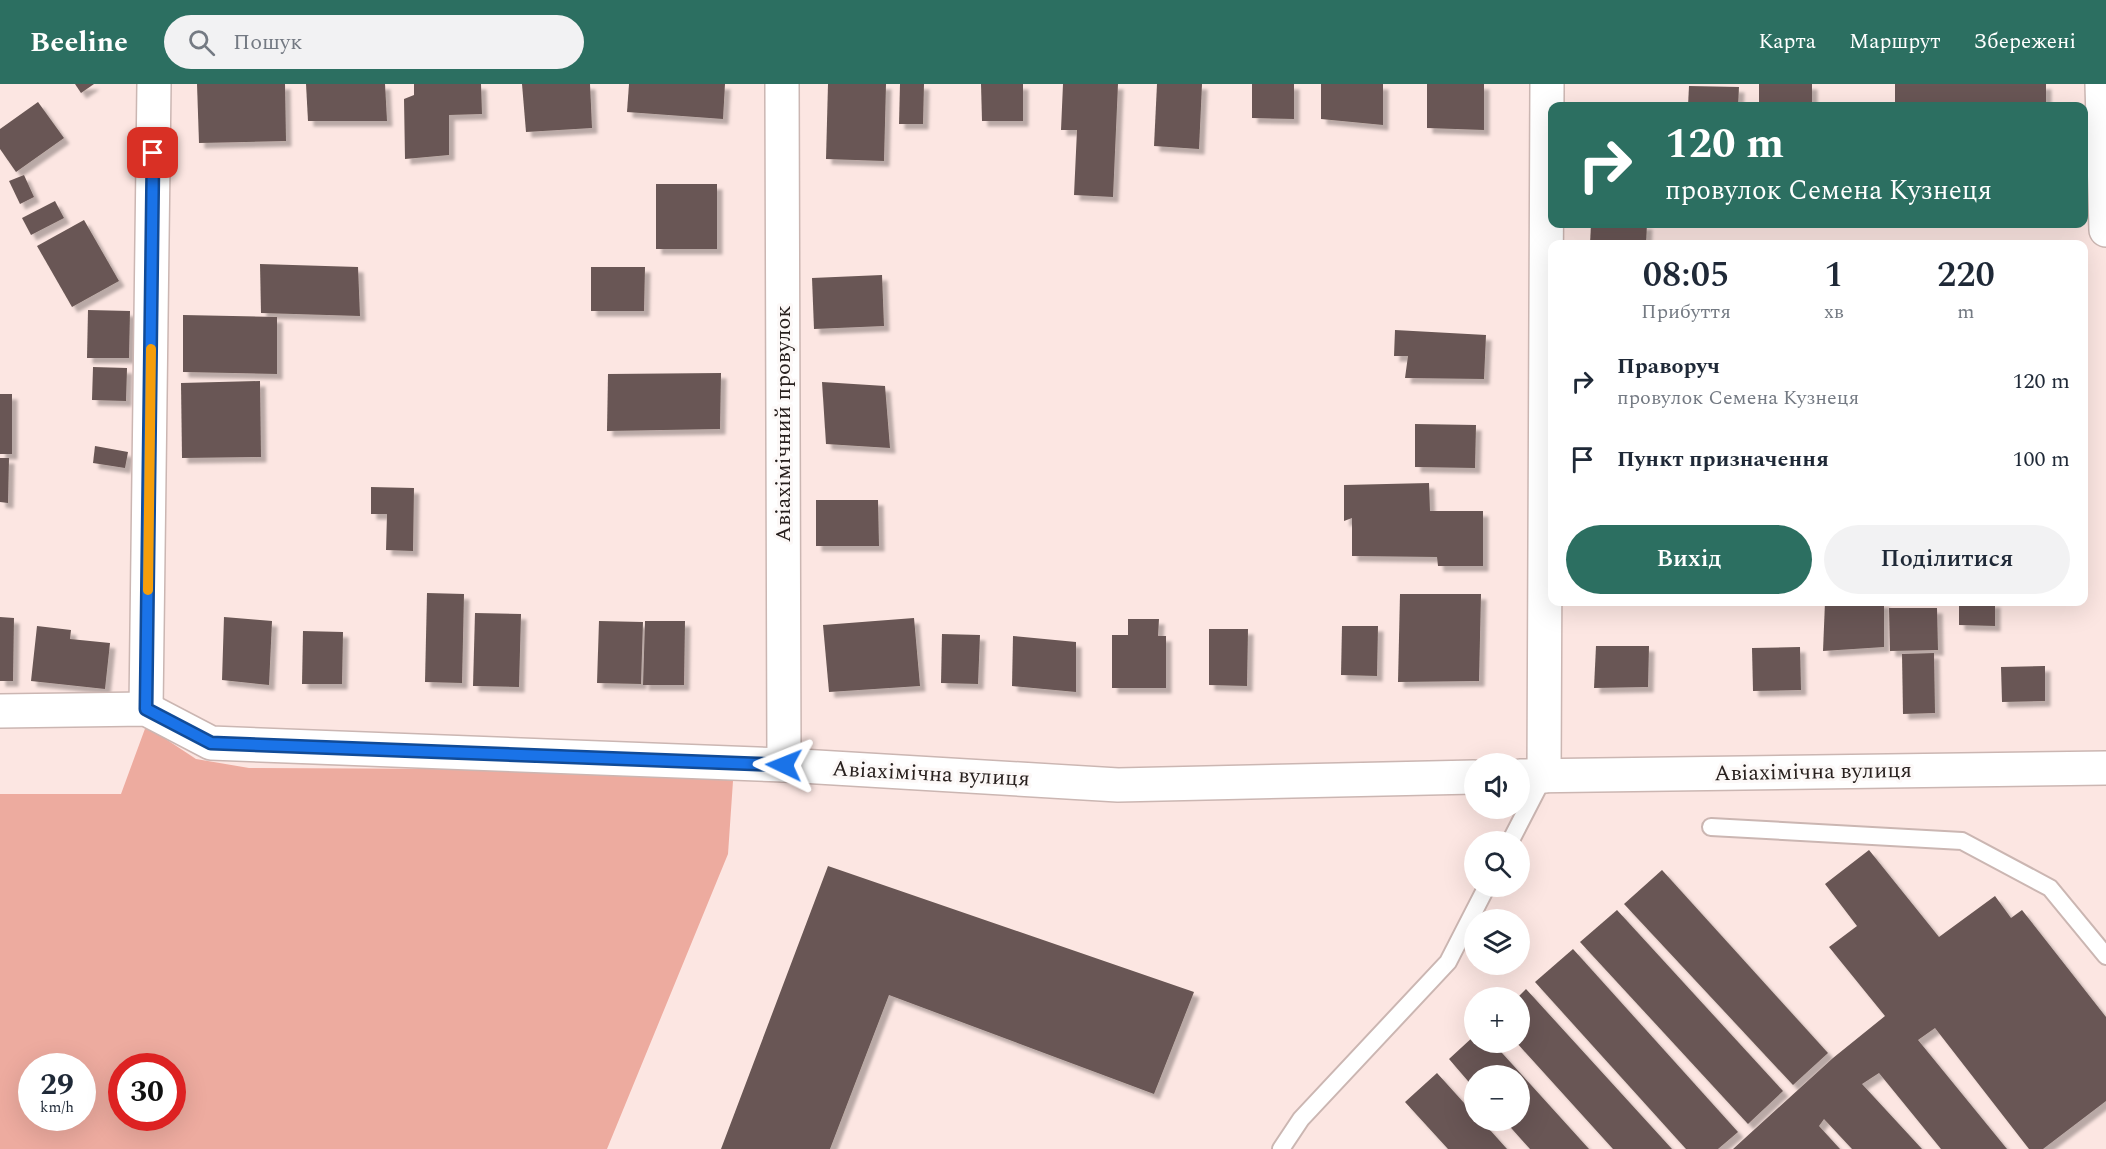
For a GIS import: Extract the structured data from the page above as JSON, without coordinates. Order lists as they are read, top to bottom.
{
  "streets": {
    "street": ["Авіахімічний провулок", "Авіахімічна вулиця"]
  },
  "crossings": [
    ["Авіахімічний провулок", "Авіахімічна вулиця"]
  ],
  "page": {
    "header": "Beeline",
    "search": "Пошук",
    "nav": ["Карта", "Маршрут", "Збережені"],
    "turn": ["120 m", "провулок Семена Кузнеця"],
    "eta": [
      "08:05",
      "Прибуття",
      "1",
      "хв",
      "220",
      "m"
    ],
    "list": [
      {
        "name": "Праворуч",
        "note": "провулок Семена Кузнеця",
        "value": "120 m"
      },
      {
        "name": "Пункт призначення",
        "value": "100 m"
      }
    ],
    "buttons": ["Вихід", "Поділитися"],
    "map_buttons": ["+", "−"],
    "speed": "29 km/h",
    "limit": "30"
  }
}
